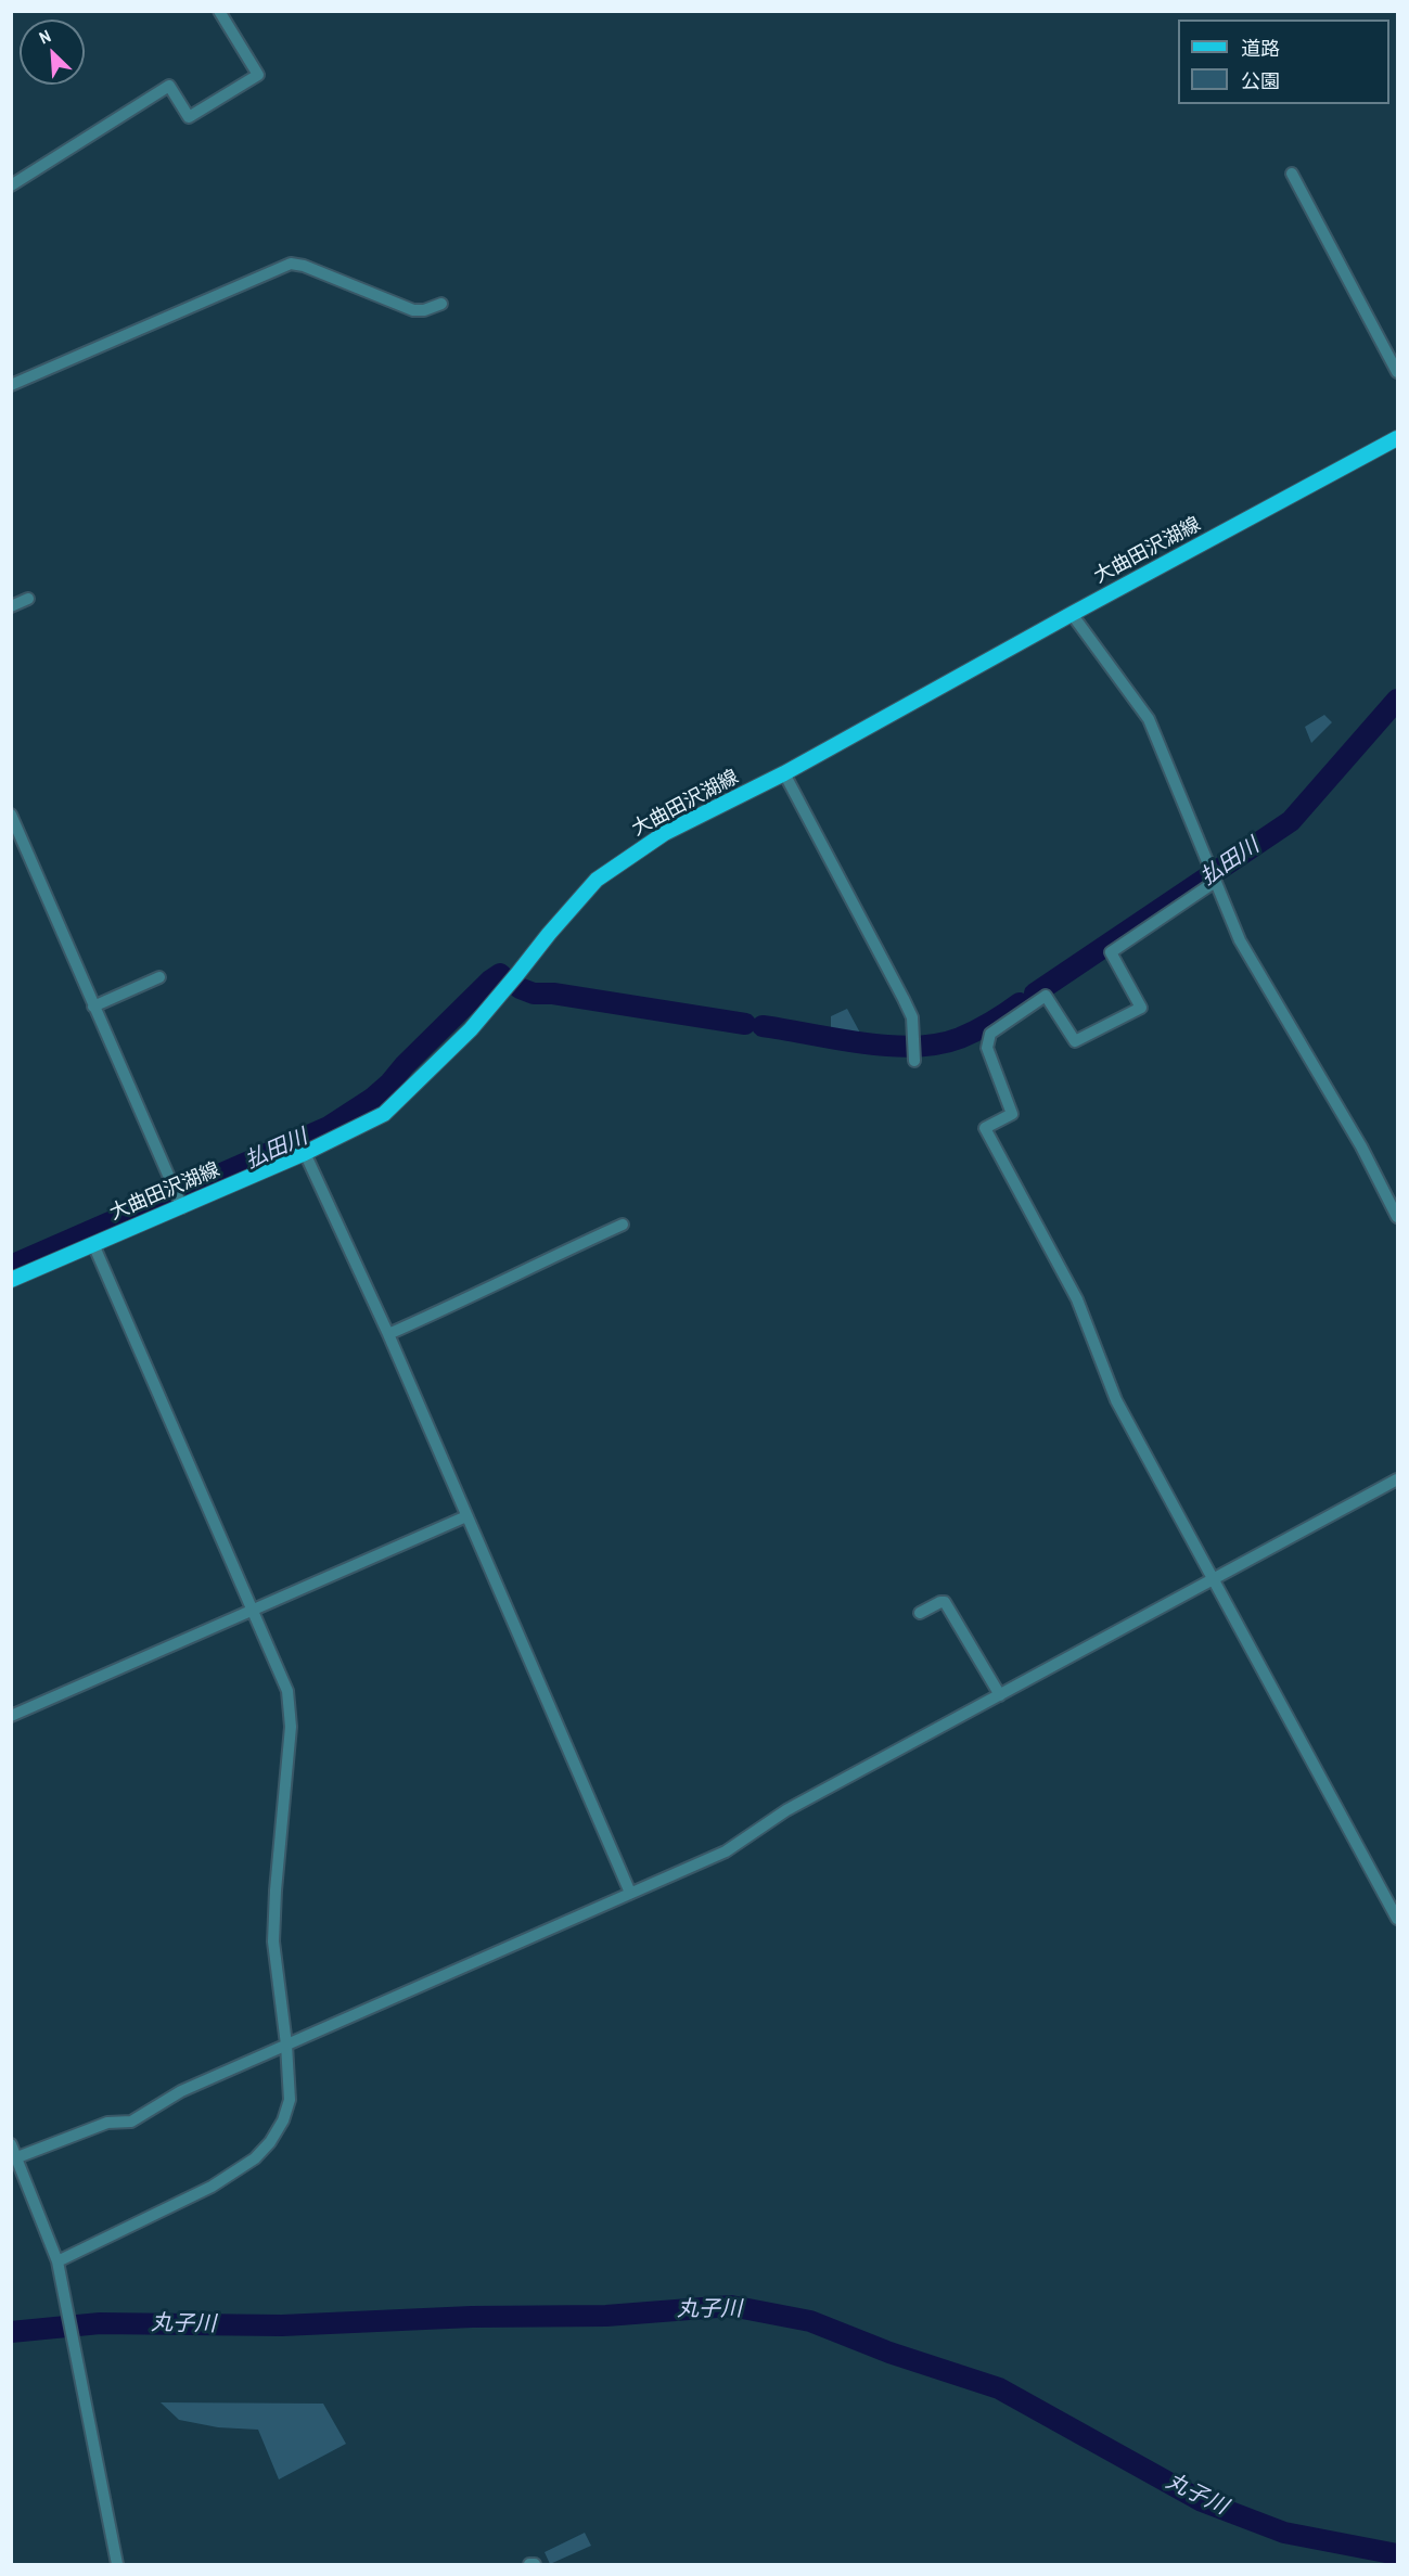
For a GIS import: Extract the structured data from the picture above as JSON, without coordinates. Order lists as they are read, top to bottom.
{
  "streets": {
    "main road": ["大曲田沢湖線"]
  },
  "water": ["払田川", "丸子川"],
  "legend": ["道路", "公園"],
  "north": "top left"
}
